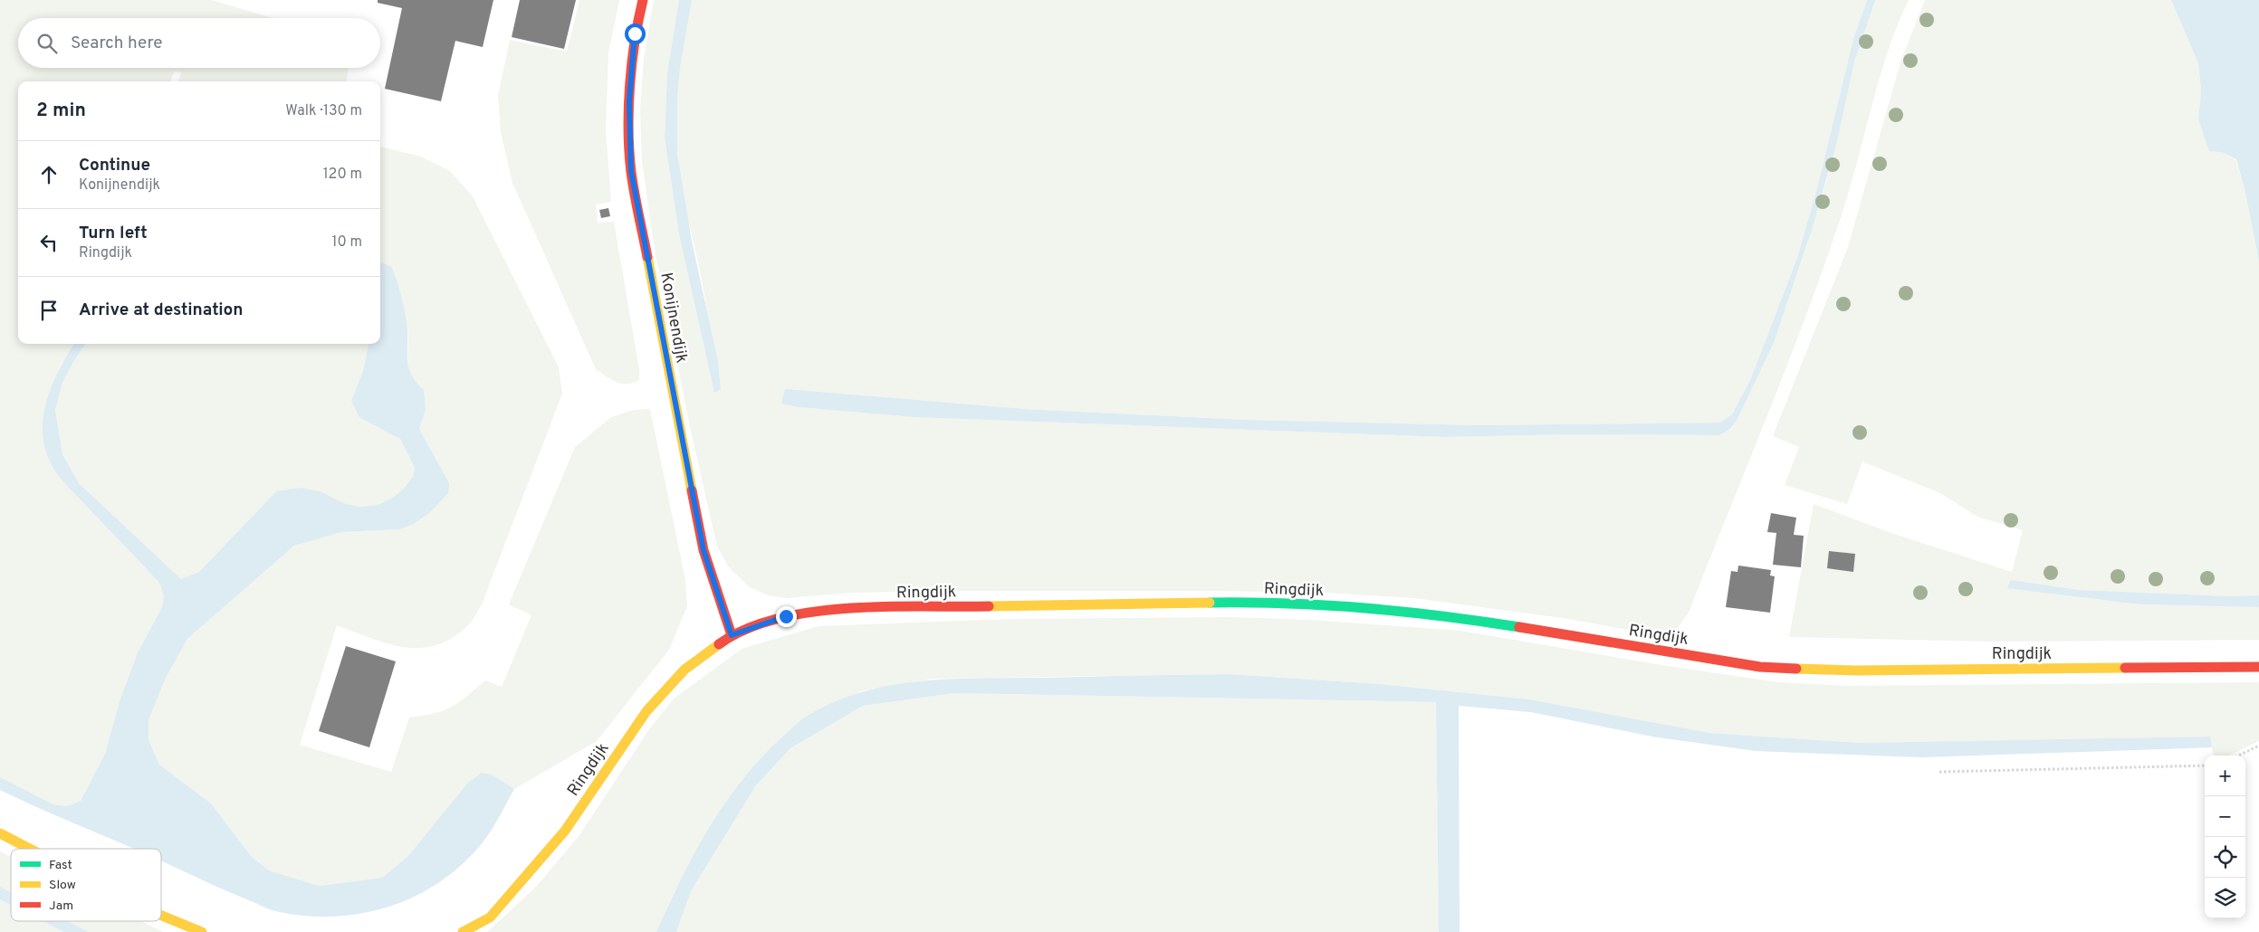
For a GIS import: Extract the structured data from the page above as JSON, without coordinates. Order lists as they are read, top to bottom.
{
  "streets": {
    "street": ["Konijnendijk", "Ringdijk"]
  },
  "crossings": [
    ["Konijnendijk", "Ringdijk"]
  ],
  "legend": ["Fast", "Slow", "Jam"],
  "page": {
    "search": "Search here",
    "heading": ["2 min", "Walk · 130 m"],
    "list": [
      ["Continue", "Konijnendijk", "120 m"],
      ["Turn left", "Ringdijk", "10 m"],
      "Arrive at destination"
    ],
    "map_buttons": ["+", "−"]
  }
}
